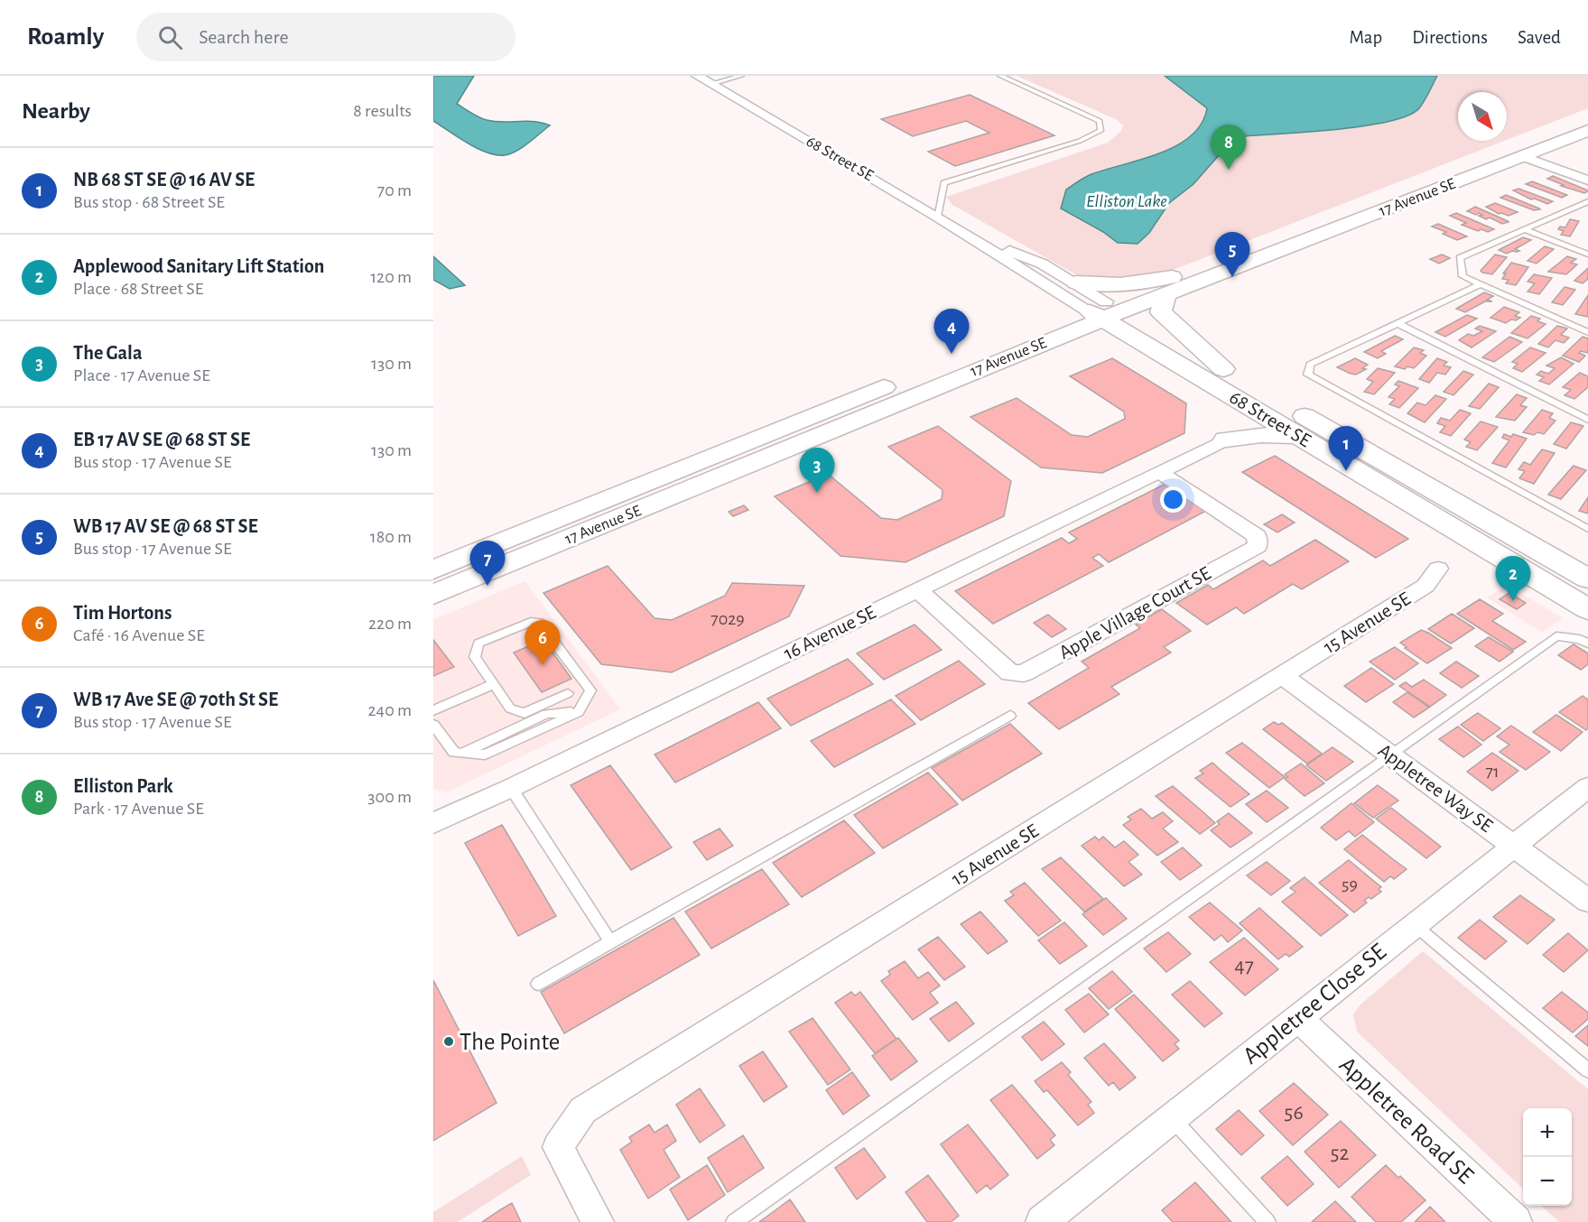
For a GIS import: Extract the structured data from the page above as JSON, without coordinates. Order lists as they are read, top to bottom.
{
  "streets": {
    "main road": ["68 Street SE", "17 Avenue SE"],
    "street": [
      "Apple Village Court SE",
      "15 Avenue SE",
      "16 Avenue SE",
      "Appletree Way SE",
      "Appletree Close SE",
      "Appletree Road SE"
    ]
  },
  "crossings": [
    ["68 Street SE", "17 Avenue SE"],
    ["Apple Village Court SE", "16 Avenue SE"],
    ["15 Avenue SE", "Appletree Way SE"],
    ["Appletree Way SE", "Appletree Close SE"],
    ["Appletree Close SE", "Appletree Road SE"]
  ],
  "water": ["Elliston Lake"],
  "places": ["The Pointe"],
  "house_numbers": [
    "7029",
    "71",
    "59",
    "47",
    "56",
    "52"
  ],
  "north": "bottom right",
  "page": {
    "header": "Roamly",
    "search": "Search here",
    "nav": ["Map", "Directions", "Saved"],
    "heading": ["Nearby", "8 results"],
    "pins": [
      "8",
      "5",
      "4",
      "1",
      "3",
      "7",
      "2",
      "6"
    ],
    "list": [
      {
        "mark": "1",
        "name": "NB 68 ST SE @ 16 AV SE",
        "note": "Bus stop · 68 Street SE",
        "value": "70 m"
      },
      {
        "mark": "2",
        "name": "Applewood Sanitary Lift Station",
        "note": "Place · 68 Street SE",
        "value": "120 m"
      },
      {
        "mark": "3",
        "name": "The Gala",
        "note": "Place · 17 Avenue SE",
        "value": "130 m"
      },
      {
        "mark": "4",
        "name": "EB 17 AV SE @ 68 ST SE",
        "note": "Bus stop · 17 Avenue SE",
        "value": "130 m"
      },
      {
        "mark": "5",
        "name": "WB 17 AV SE @ 68 ST SE",
        "note": "Bus stop · 17 Avenue SE",
        "value": "180 m"
      },
      {
        "mark": "6",
        "name": "Tim Hortons",
        "note": "Café · 16 Avenue SE",
        "value": "220 m"
      },
      {
        "mark": "7",
        "name": "WB 17 Ave SE @ 70th St SE",
        "note": "Bus stop · 17 Avenue SE",
        "value": "240 m"
      },
      {
        "mark": "8",
        "name": "Elliston Park",
        "note": "Park · 17 Avenue SE",
        "value": "300 m"
      }
    ],
    "map_buttons": ["+", "−"]
  }
}
